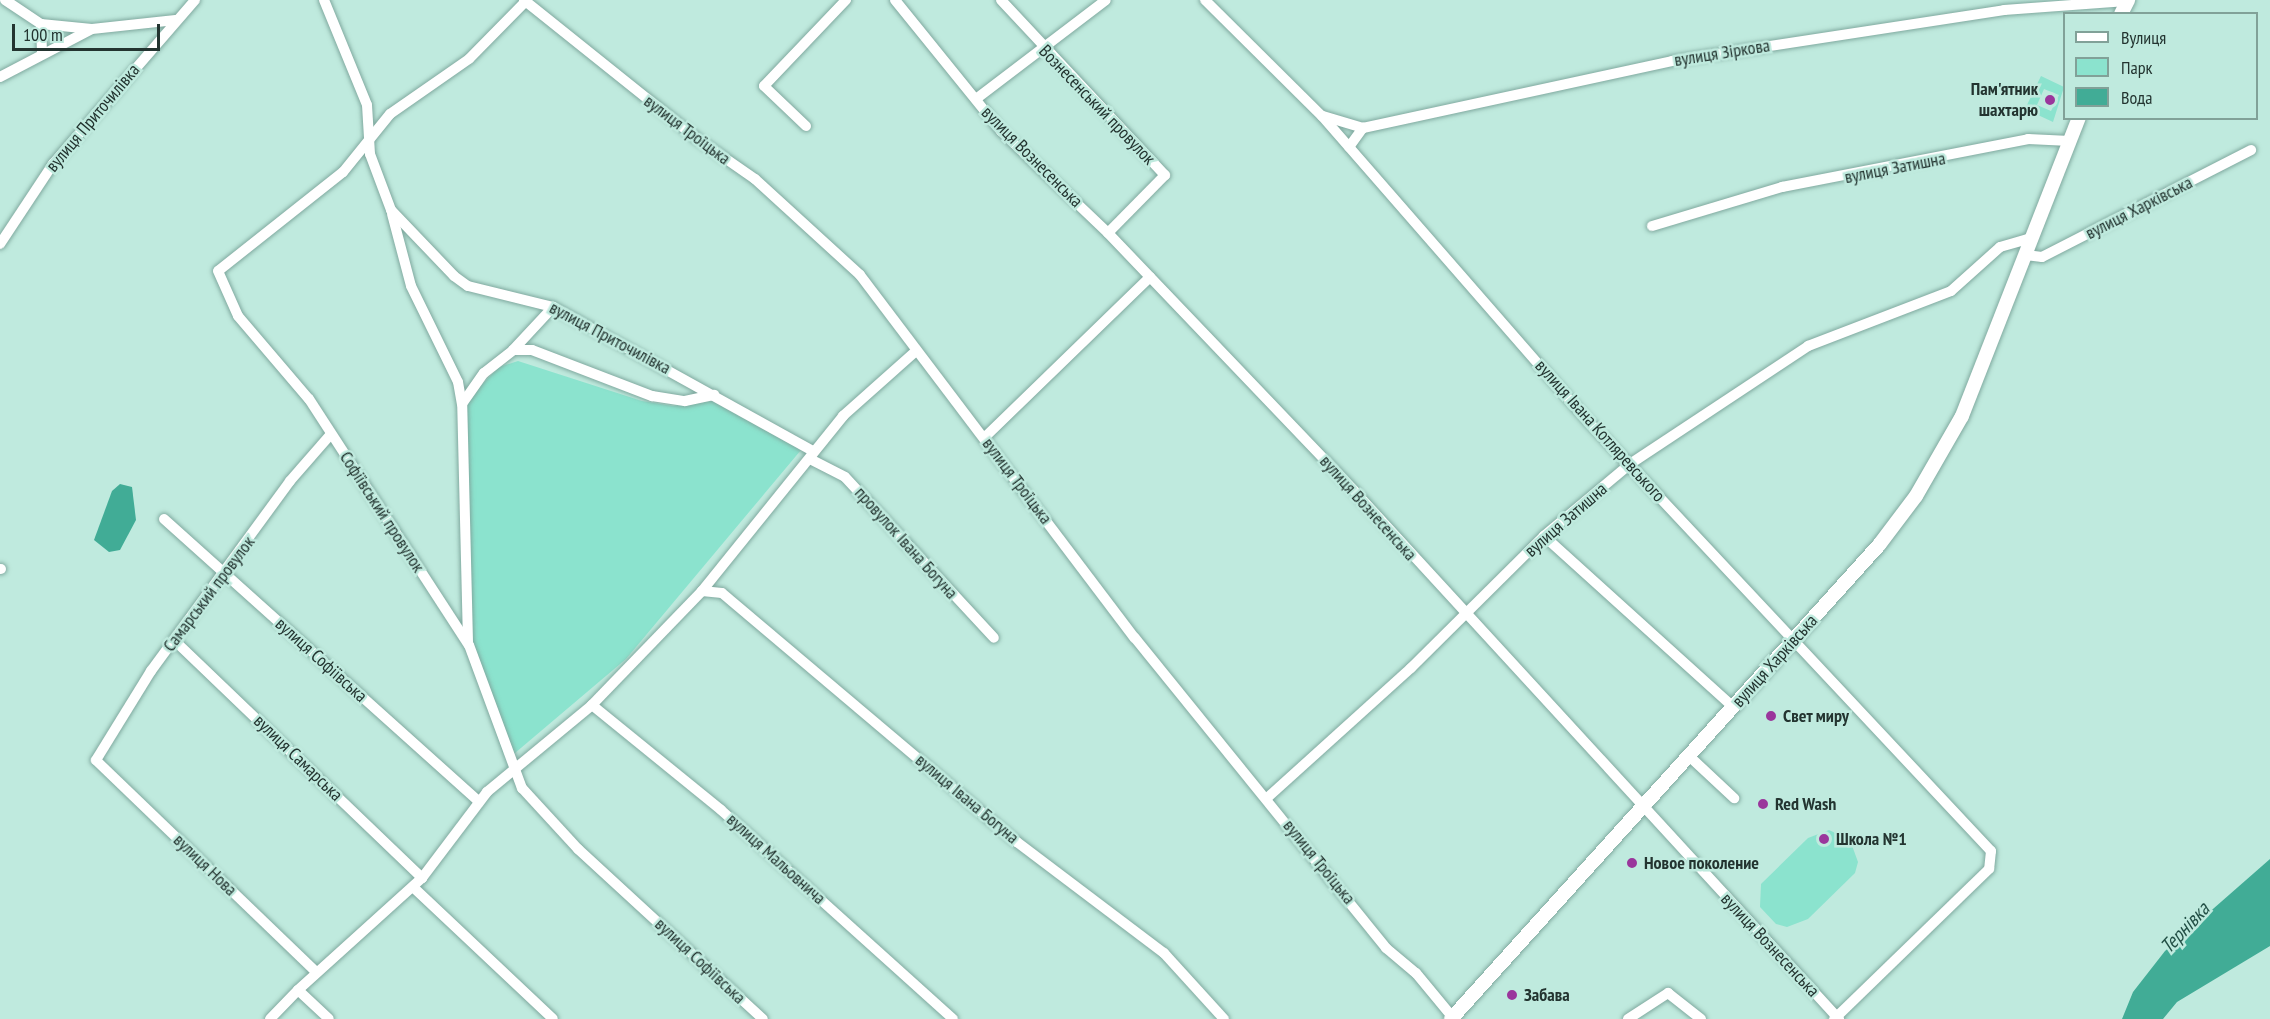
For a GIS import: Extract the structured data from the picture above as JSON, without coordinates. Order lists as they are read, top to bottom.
{
  "streets": {
    "street": [
      "вулиця Зіркова",
      "Вознесенський провулок",
      "вулиця Приточилівка",
      "вулиця Троїцька",
      "вулиця Вознесенська",
      "вулиця Затишна",
      "вулиця Харківська",
      "вулиця Івана Котляревського",
      "Софіївський провулок",
      "провулок Івана Богуна",
      "Самарський провулок",
      "вулиця Софіївська",
      "вулиця Самарська",
      "вулиця Івана Богуна",
      "вулиця Мальовнича",
      "вулиця Нова"
    ]
  },
  "crossings": [
    ["вулиця Зіркова", "вулиця Івана Котляревського"],
    ["Вознесенський провулок", "вулиця Вознесенська"],
    ["вулиця Приточилівка", "Софіївський провулок"],
    ["вулиця Приточилівка", "провулок Івана Богуна"],
    ["вулиця Троїцька", "вулиця Затишна"],
    ["вулиця Троїцька", "вулиця Харківська"],
    ["вулиця Вознесенська", "вулиця Затишна"],
    ["вулиця Вознесенська", "вулиця Харківська"],
    ["вулиця Вознесенська", "вулиця Івана Котляревського"],
    ["вулиця Затишна", "вулиця Харківська"],
    ["вулиця Затишна", "вулиця Івана Котляревського"],
    ["вулиця Харківська", "вулиця Івана Котляревського"],
    ["Софіївський провулок", "Самарський провулок"],
    ["Софіївський провулок", "вулиця Софіївська"],
    ["Самарський провулок", "вулиця Софіївська"],
    ["Самарський провулок", "вулиця Самарська"],
    ["Самарський провулок", "вулиця Нова"]
  ],
  "water": ["Тернівка"],
  "places": [
    "Пам'ятник шахтарю",
    "Свет миру",
    "Red Wash",
    "Школа №1",
    "Новое поколение",
    "Забава"
  ],
  "legend": ["Вулиця", "Парк", "Вода"],
  "scale_bar": "100 m"
}
